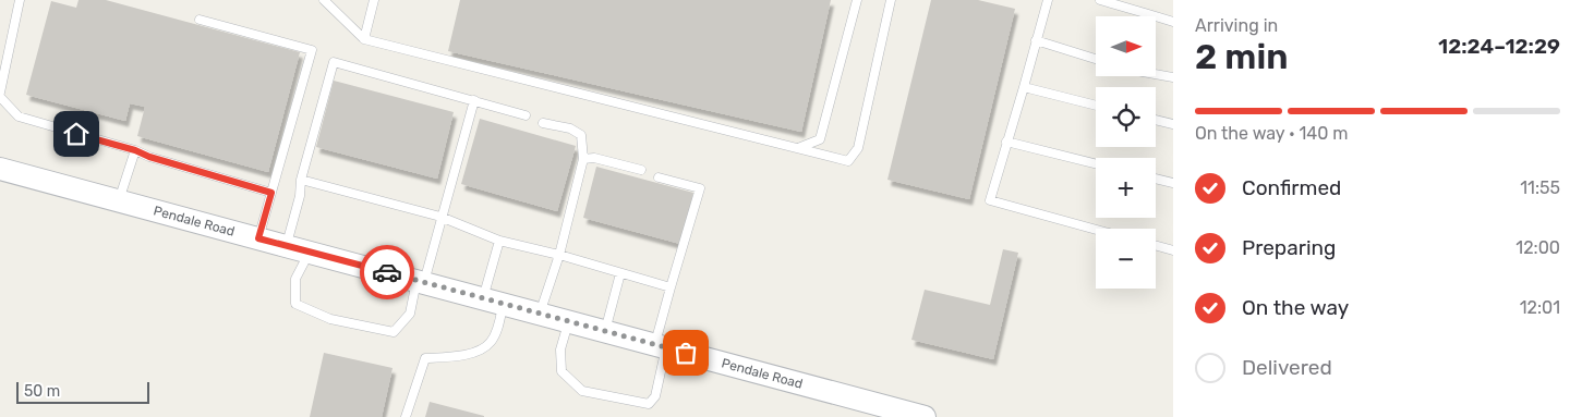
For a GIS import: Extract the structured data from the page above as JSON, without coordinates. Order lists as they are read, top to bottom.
{
  "streets": {
    "street": ["Pendale Road"]
  },
  "scale_bar": "50 m",
  "north": "right",
  "page": {
    "heading": ["2 min", "Arriving in", "12:24–12:29"],
    "map_buttons": ["+", "−"],
    "bar": "On the way · 140 m",
    "list": [
      ["Confirmed", "11:55"],
      ["Preparing", "12:00"],
      ["On the way", "12:01"],
      "Delivered"
    ],
    "scale": "50 m"
  }
}
